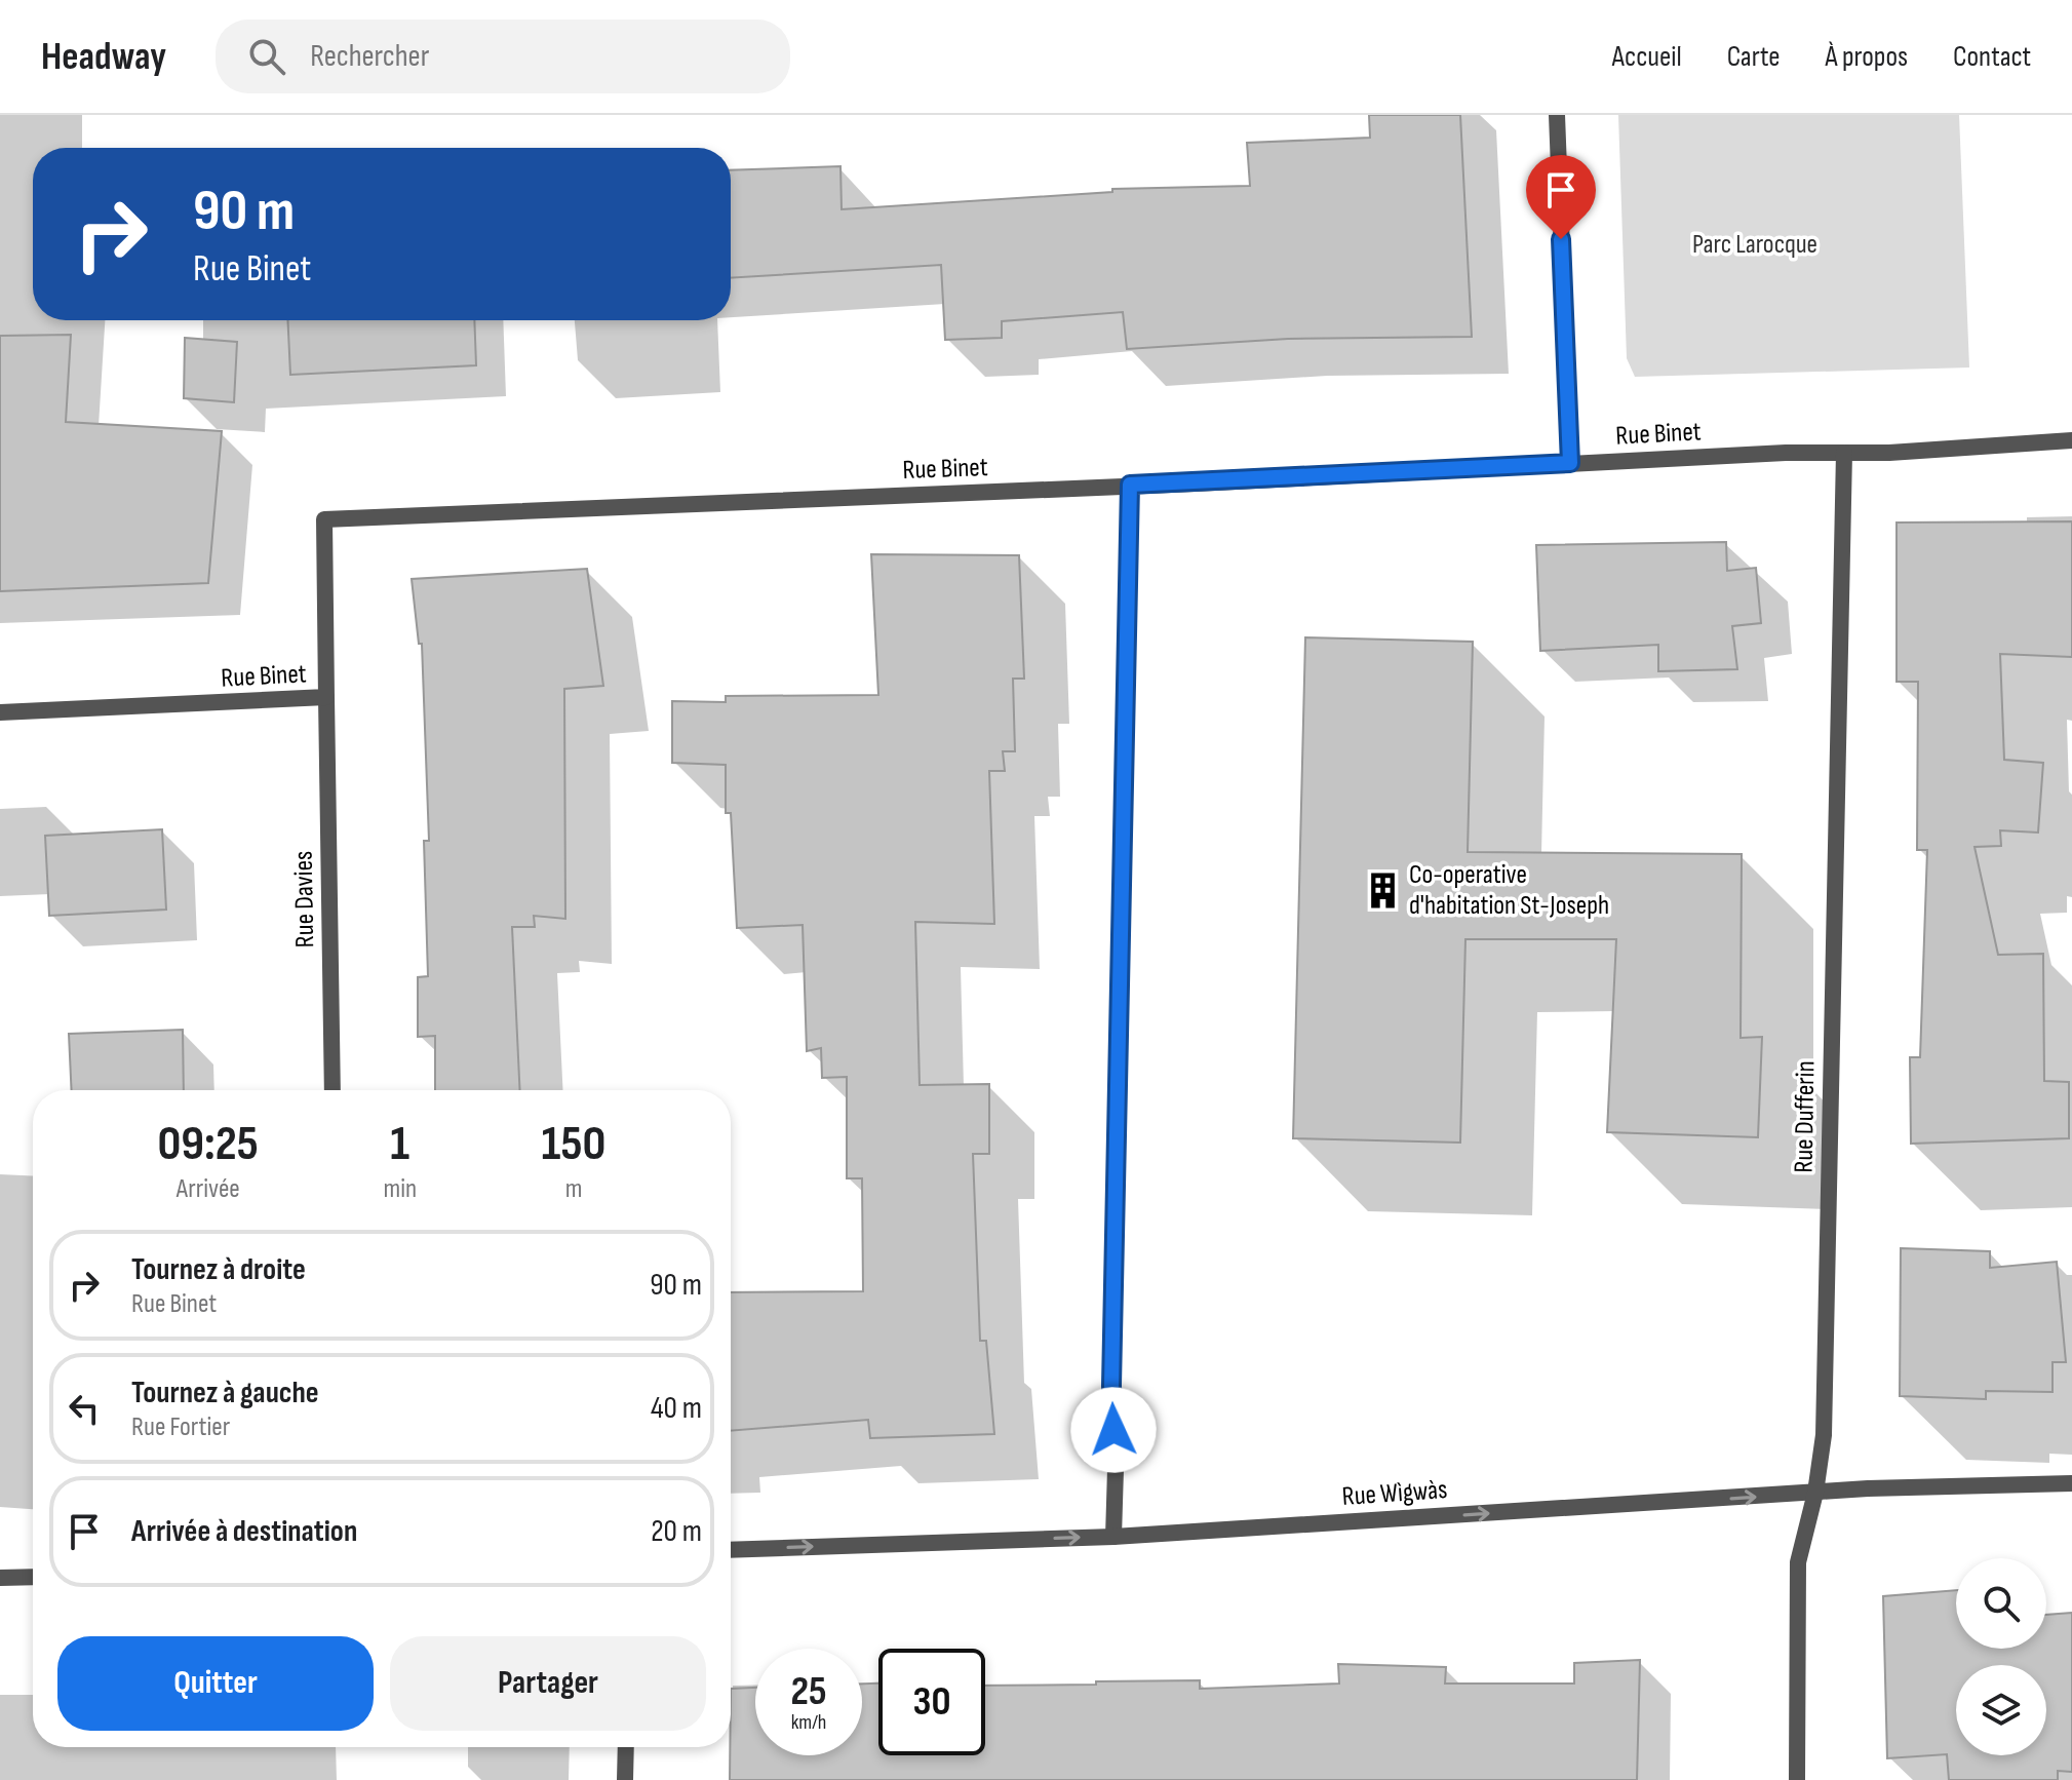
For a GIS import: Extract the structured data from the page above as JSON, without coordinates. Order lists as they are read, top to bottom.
{
  "streets": {
    "street": [
      "Rue Binet",
      "Rue Davies",
      "Rue Dufferin",
      "Rue Wìgwàs"
    ]
  },
  "crossings": [
    ["Rue Binet", "Rue Davies"],
    ["Rue Binet", "Rue Dufferin"],
    ["Rue Dufferin", "Rue Wìgwàs"]
  ],
  "one_way": ["Rue Wìgwàs"],
  "parks": ["Parc Larocque"],
  "places": {
    "building": ["Co-operative d'habitation St-Joseph"]
  },
  "page": {
    "header": "Headway",
    "search": "Rechercher",
    "nav": [
      "Accueil",
      "Carte",
      "À propos",
      "Contact"
    ],
    "turn": ["90 m", "Rue Binet"],
    "eta": [
      "09:25",
      "Arrivée",
      "1",
      "min",
      "150",
      "m"
    ],
    "list": [
      {
        "name": "Tournez à droite",
        "note": "Rue Binet",
        "value": "90 m"
      },
      {
        "name": "Tournez à gauche",
        "note": "Rue Fortier",
        "value": "40 m"
      },
      {
        "name": "Arrivée à destination",
        "value": "20 m"
      }
    ],
    "buttons": ["Quitter", "Partager"],
    "speed": "25 km/h",
    "limit": "30"
  }
}
